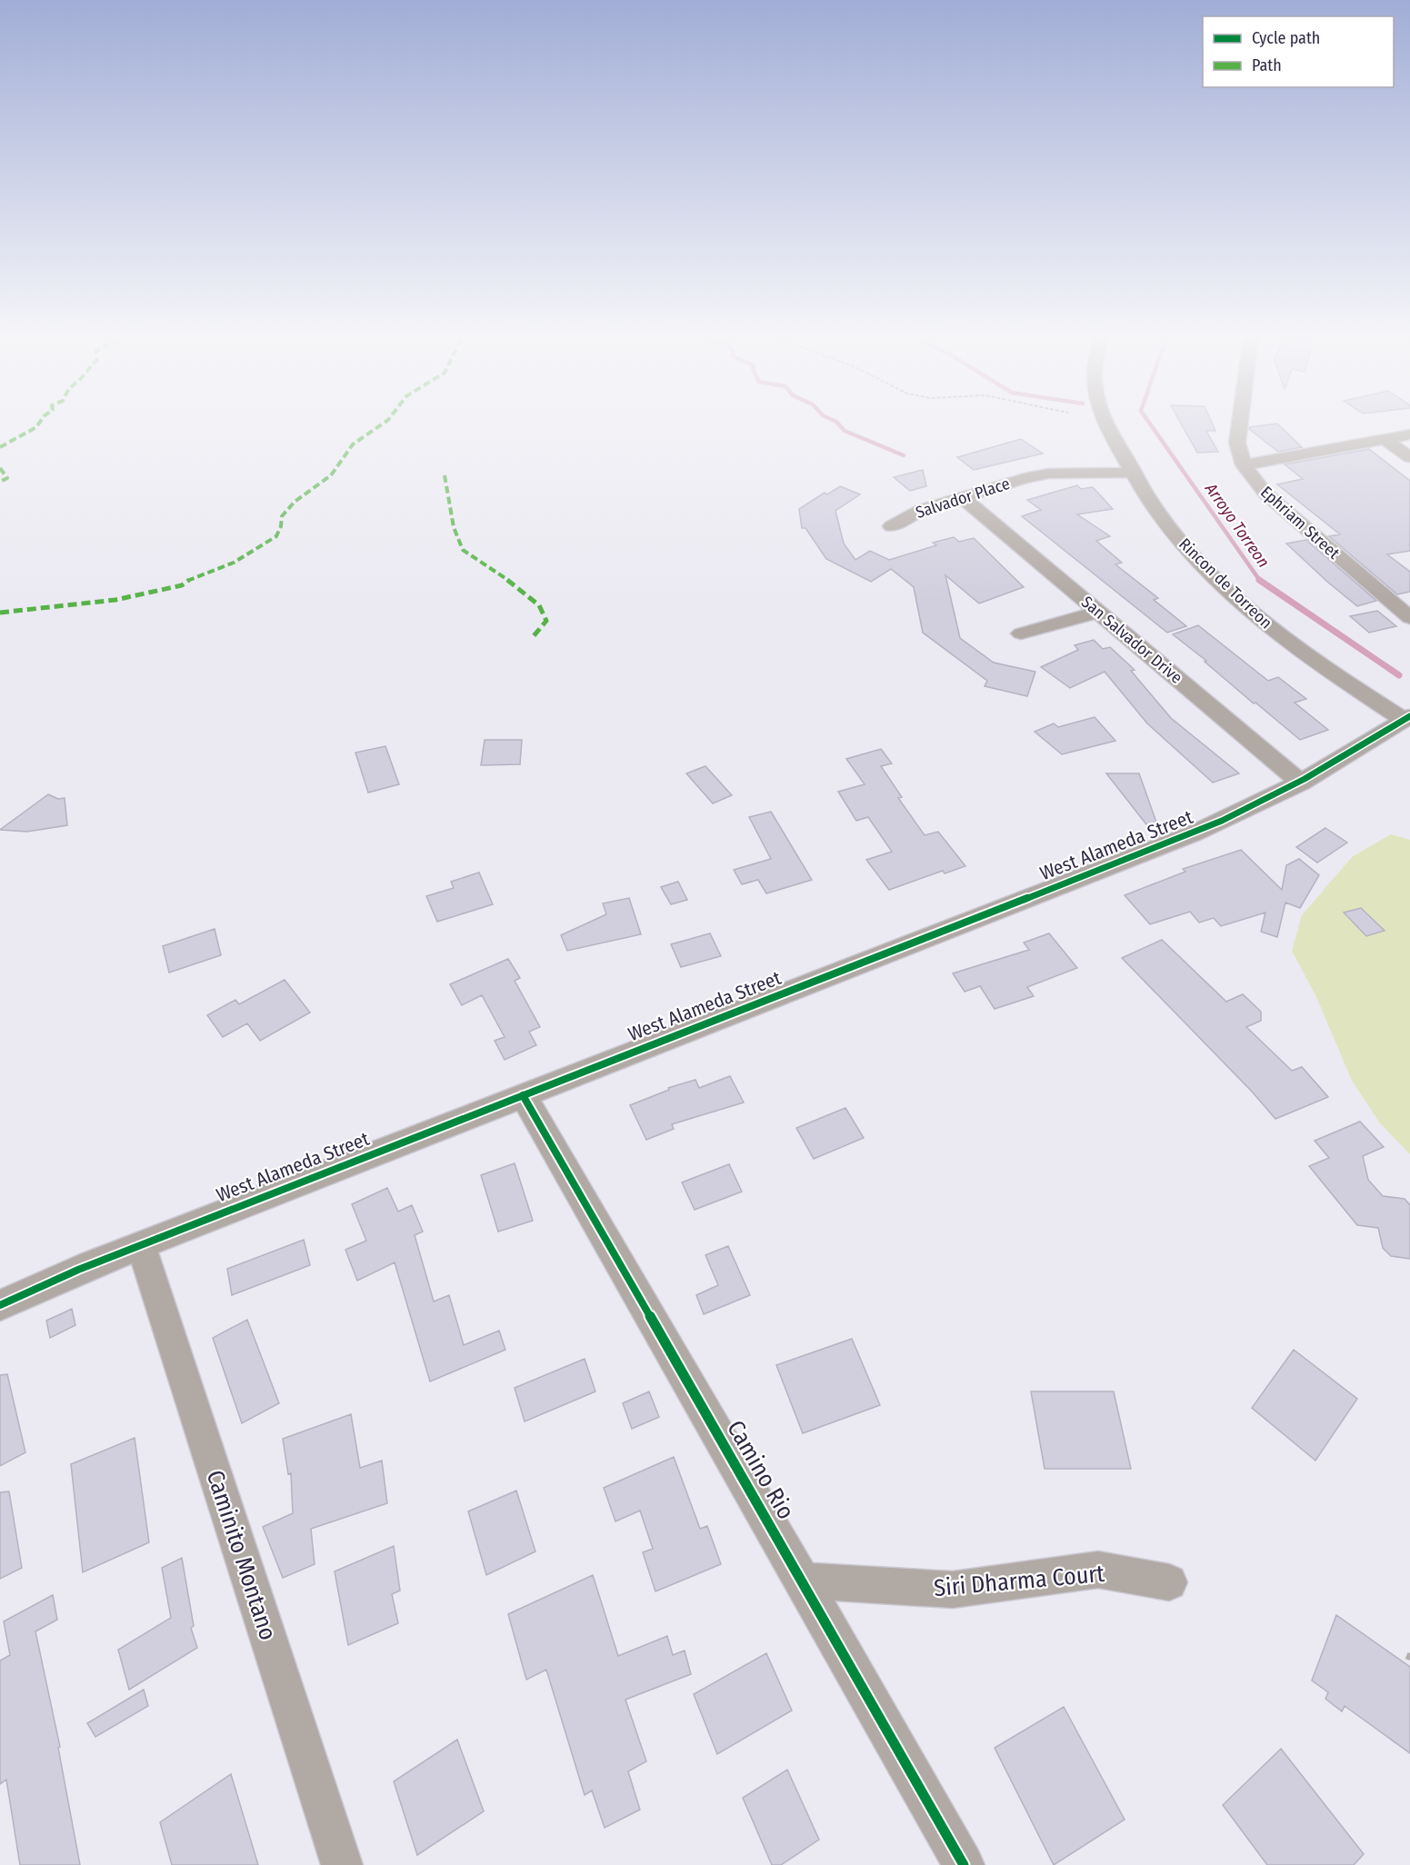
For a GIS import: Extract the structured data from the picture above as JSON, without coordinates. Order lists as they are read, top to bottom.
{
  "streets": {
    "street": [
      "Salvador Place",
      "Ephriam Street",
      "Rincon de Torreon",
      "San Salvador Drive",
      "West Alameda Street",
      "Camino Rio",
      "Caminito Montano",
      "Siri Dharma Court"
    ]
  },
  "crossings": [
    ["Salvador Place", "Rincon de Torreon"],
    ["Salvador Place", "San Salvador Drive"],
    ["Rincon de Torreon", "West Alameda Street"],
    ["San Salvador Drive", "West Alameda Street"],
    ["West Alameda Street", "Camino Rio"],
    ["West Alameda Street", "Caminito Montano"],
    ["Camino Rio", "Siri Dharma Court"]
  ],
  "water": ["Arroyo Torreon"],
  "legend": ["Cycle path", "Path"]
}
